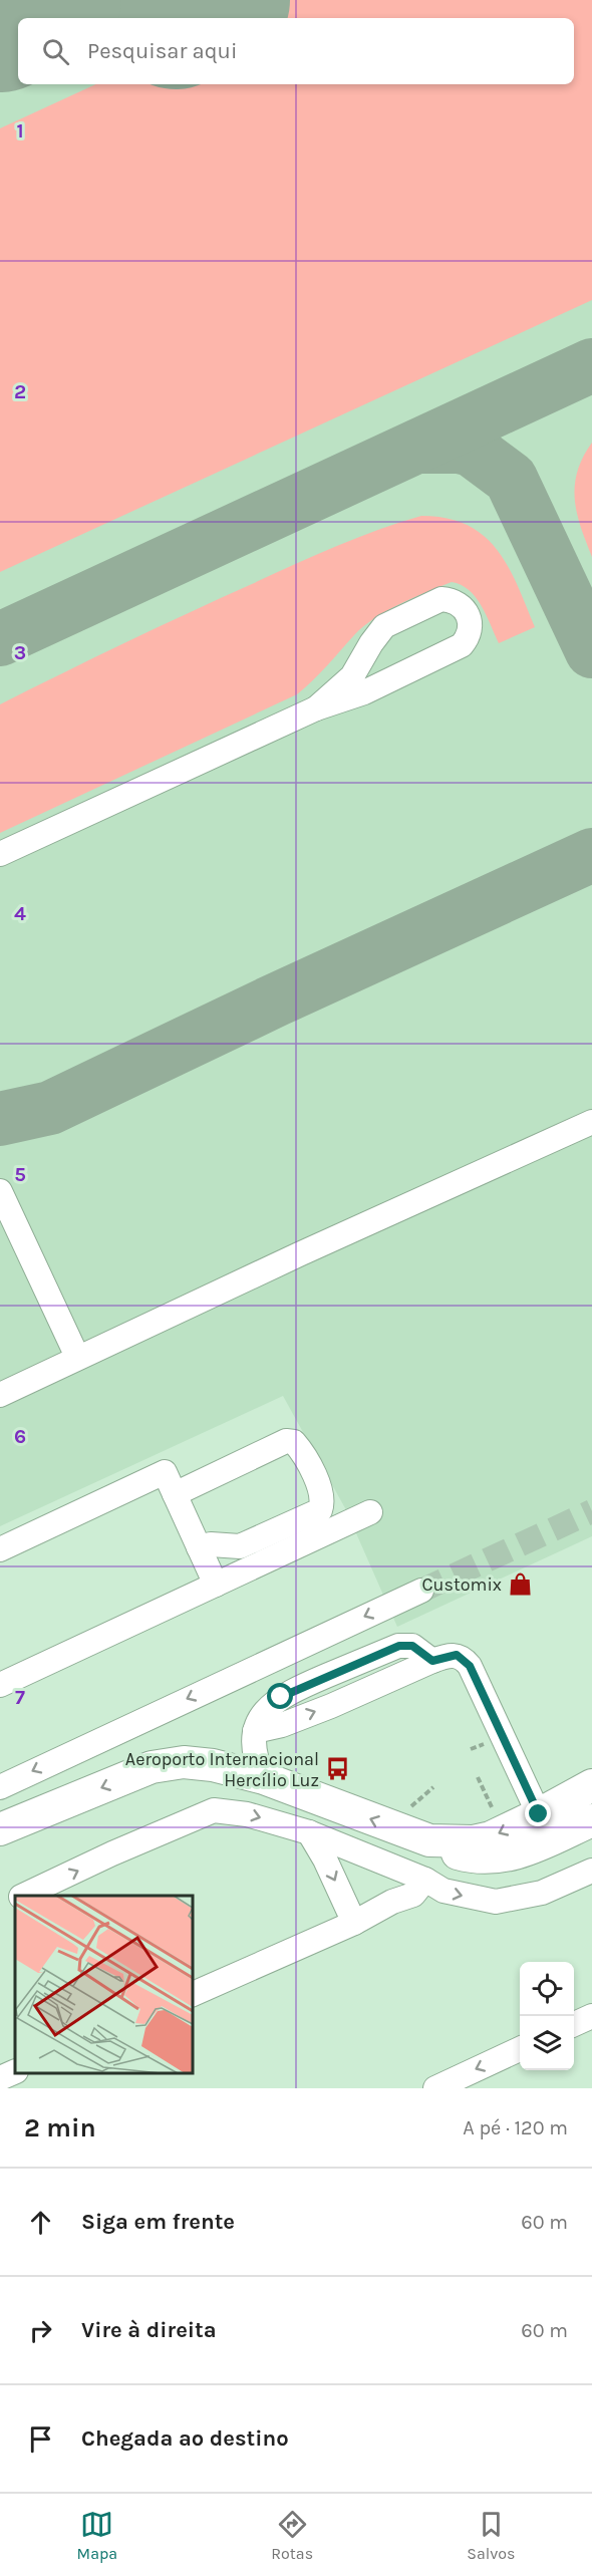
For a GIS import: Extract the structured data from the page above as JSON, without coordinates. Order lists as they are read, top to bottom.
{
  "places": {
    "shop": ["Customix"],
    "bus stop": ["Aeroporto Internacional Hercílio Luz"]
  },
  "page": {
    "search": "Pesquisar aqui",
    "heading": ["2 min", "A pé · 120 m"],
    "list": [
      ["Siga em frente", "60 m"],
      ["Vire à direita", "60 m"],
      "Chegada ao destino"
    ],
    "nav": ["Mapa", "Rotas", "Salvos"]
  },
  "grid": {
    "rows": [
      "1",
      "2",
      "3",
      "4",
      "5",
      "6",
      "7"
    ]
  }
}
